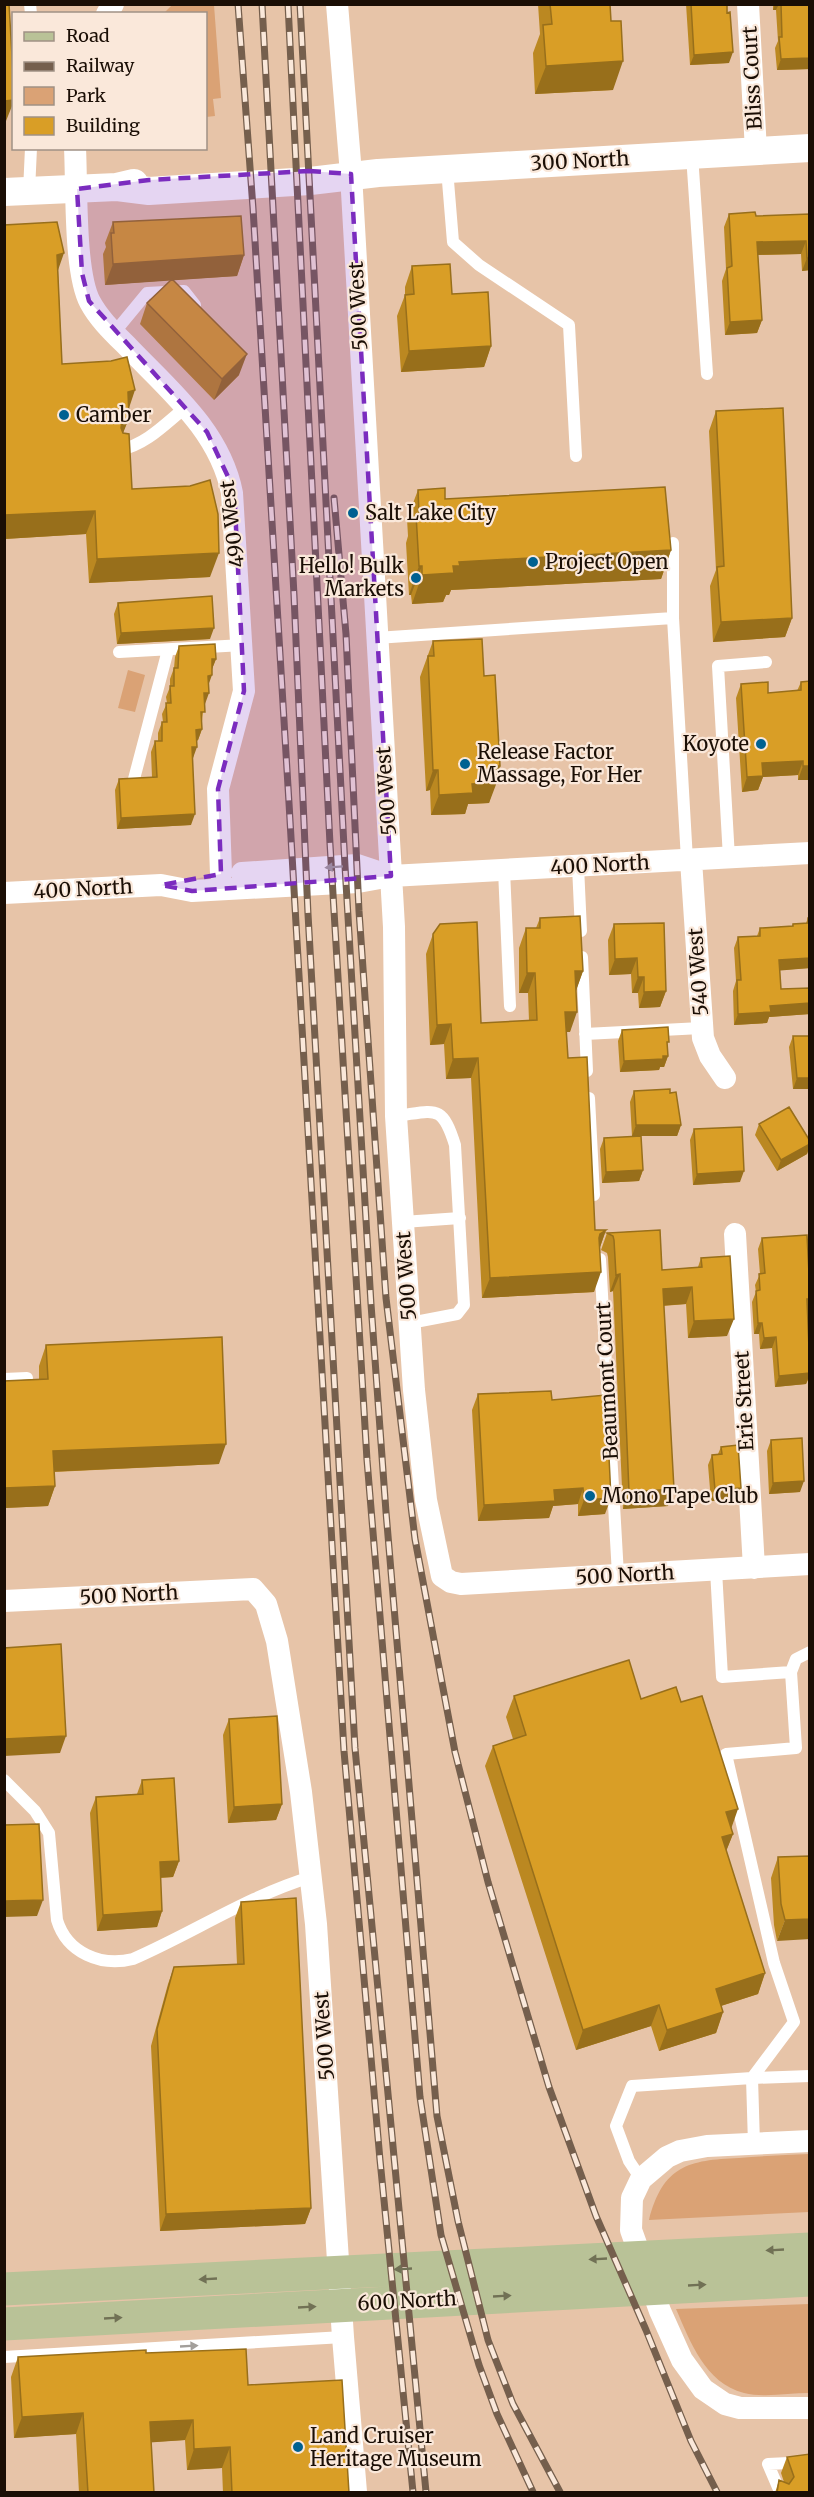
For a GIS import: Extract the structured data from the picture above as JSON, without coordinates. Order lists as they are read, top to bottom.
{
  "streets": {
    "main road": ["600 North"],
    "street": [
      "Bliss Court",
      "300 North",
      "500 West",
      "490 West",
      "400 North",
      "540 West",
      "Erie Street",
      "500 North"
    ],
    "lane": ["Beaumont Court"]
  },
  "crossings": [
    ["Bliss Court", "300 North"],
    ["300 North", "500 West"],
    ["300 North", "490 West"],
    ["500 West", "400 North"],
    ["500 West", "500 North"],
    ["490 West", "400 North"],
    ["400 North", "540 West"],
    ["Beaumont Court", "500 North"],
    ["Erie Street", "500 North"]
  ],
  "places": [
    "Camber",
    "Salt Lake City",
    "Project Open",
    "Hello! Bulk Markets",
    "Koyote",
    "Release Factor Massage, For Her",
    "Mono Tape Club",
    "Land Cruiser Heritage Museum"
  ],
  "legend": [
    "Road",
    "Railway",
    "Park",
    "Building"
  ]
}
